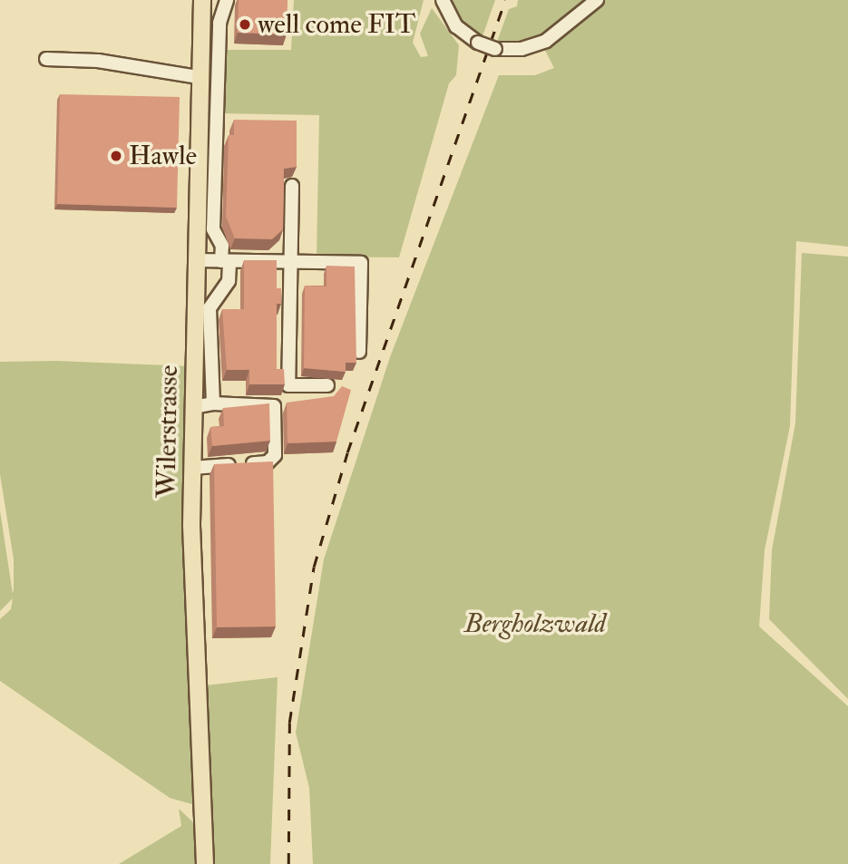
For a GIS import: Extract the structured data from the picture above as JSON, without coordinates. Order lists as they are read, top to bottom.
{
  "streets": {
    "main road": ["Wilerstrasse"]
  },
  "parks": ["Bergholzwald"],
  "places": ["well come FIT", "Hawle"]
}
